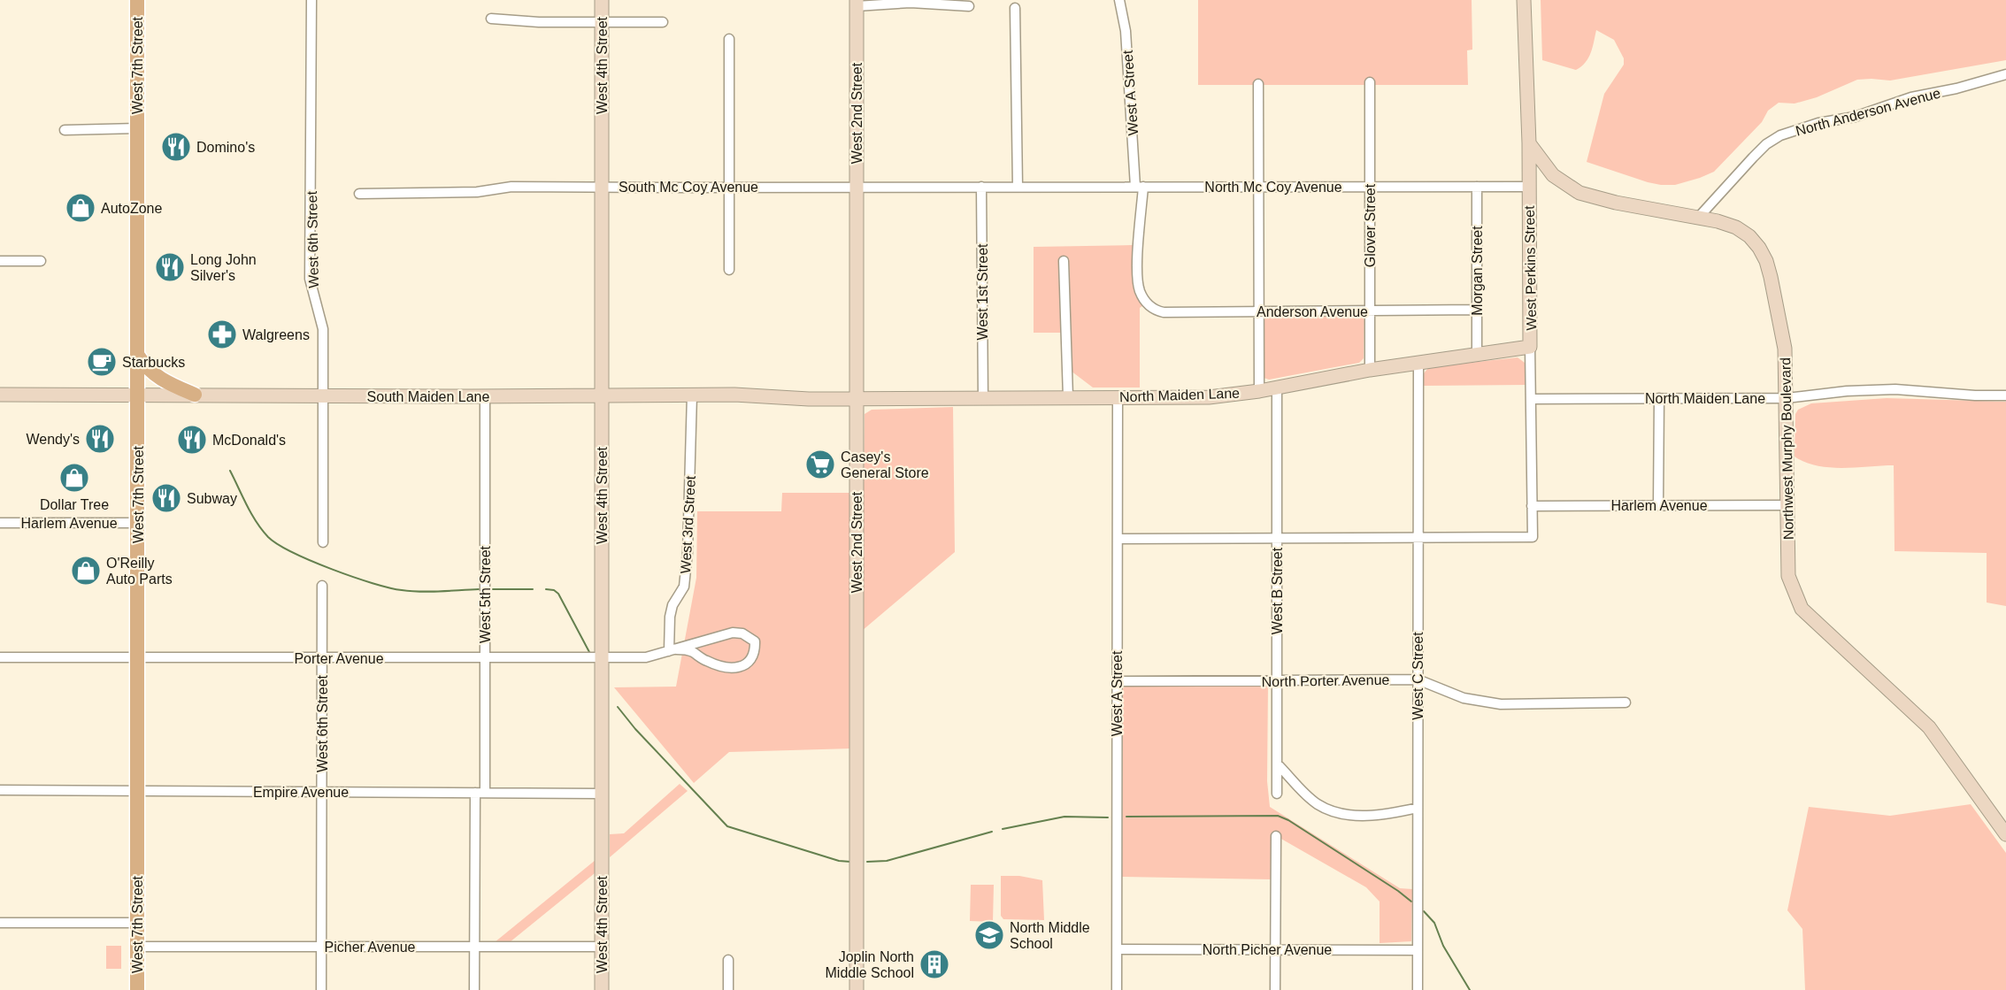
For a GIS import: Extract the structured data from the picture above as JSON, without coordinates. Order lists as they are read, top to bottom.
{
  "streets": {
    "main road": ["West 7th Street"],
    "street": [
      "West 4th Street",
      "West A Street",
      "North Anderson Avenue",
      "West 2nd Street",
      "South Mc Coy Avenue",
      "North Mc Coy Avenue",
      "Glover Street",
      "West 6th Street",
      "West Perkins Street",
      "Morgan Street",
      "West 1st Street",
      "Anderson Avenue",
      "North Maiden Lane",
      "South Maiden Lane",
      "Northwest Murphy Boulevard",
      "Harlem Avenue",
      "West 3rd Street",
      "West B Street",
      "West 5th Street",
      "Porter Avenue",
      "West C Street",
      "North Porter Avenue",
      "Empire Avenue",
      "Picher Avenue",
      "North Picher Avenue"
    ]
  },
  "crossings": [
    ["West 7th Street", "South Maiden Lane"],
    ["West 7th Street", "Harlem Avenue"],
    ["West 7th Street", "Porter Avenue"],
    ["West 7th Street", "Empire Avenue"],
    ["West 7th Street", "Picher Avenue"],
    ["West 4th Street", "South Mc Coy Avenue"],
    ["West 4th Street", "South Maiden Lane"],
    ["West 4th Street", "Porter Avenue"],
    ["West 4th Street", "Empire Avenue"],
    ["West 4th Street", "Picher Avenue"],
    ["West A Street", "North Mc Coy Avenue"],
    ["West A Street", "Anderson Avenue"],
    ["West A Street", "North Maiden Lane"],
    ["West A Street", "North Porter Avenue"],
    ["West A Street", "North Picher Avenue"],
    ["North Anderson Avenue", "Northwest Murphy Boulevard"],
    ["West 2nd Street", "South Mc Coy Avenue"],
    ["West 2nd Street", "North Maiden Lane"],
    ["West 2nd Street", "South Maiden Lane"],
    ["South Mc Coy Avenue", "North Mc Coy Avenue"],
    ["South Mc Coy Avenue", "West 1st Street"],
    ["North Mc Coy Avenue", "Glover Street"],
    ["North Mc Coy Avenue", "West Perkins Street"],
    ["North Mc Coy Avenue", "Morgan Street"],
    ["Glover Street", "Anderson Avenue"],
    ["Glover Street", "North Maiden Lane"],
    ["West 6th Street", "South Maiden Lane"],
    ["West 6th Street", "Porter Avenue"],
    ["West 6th Street", "Empire Avenue"],
    ["West 6th Street", "Picher Avenue"],
    ["West Perkins Street", "North Maiden Lane"],
    ["West Perkins Street", "Northwest Murphy Boulevard"],
    ["West Perkins Street", "Harlem Avenue"],
    ["West Perkins Street", "West C Street"],
    ["Morgan Street", "Anderson Avenue"],
    ["Morgan Street", "North Maiden Lane"],
    ["West 1st Street", "North Maiden Lane"],
    ["North Maiden Lane", "South Maiden Lane"],
    ["North Maiden Lane", "Northwest Murphy Boulevard"],
    ["North Maiden Lane", "West B Street"],
    ["North Maiden Lane", "West C Street"],
    ["South Maiden Lane", "West 3rd Street"],
    ["South Maiden Lane", "West 5th Street"],
    ["Northwest Murphy Boulevard", "Harlem Avenue"],
    ["West 3rd Street", "Porter Avenue"],
    ["West B Street", "North Porter Avenue"],
    ["West 5th Street", "Porter Avenue"],
    ["West 5th Street", "Empire Avenue"],
    ["West 5th Street", "Picher Avenue"],
    ["West C Street", "North Porter Avenue"],
    ["West C Street", "North Picher Avenue"]
  ],
  "places": {
    "restaurant": [
      "Domino's",
      "Long John Silver's",
      "Wendy's",
      "McDonald's",
      "Subway"
    ],
    "shop": ["AutoZone", "Dollar Tree", "O'Reilly Auto Parts"],
    "pharmacy": ["Walgreens"],
    "cafe": ["Starbucks"],
    "supermarket": ["Casey's General Store"],
    "school or university": ["North Middle School"],
    "building": ["Joplin North Middle School"]
  }
}
